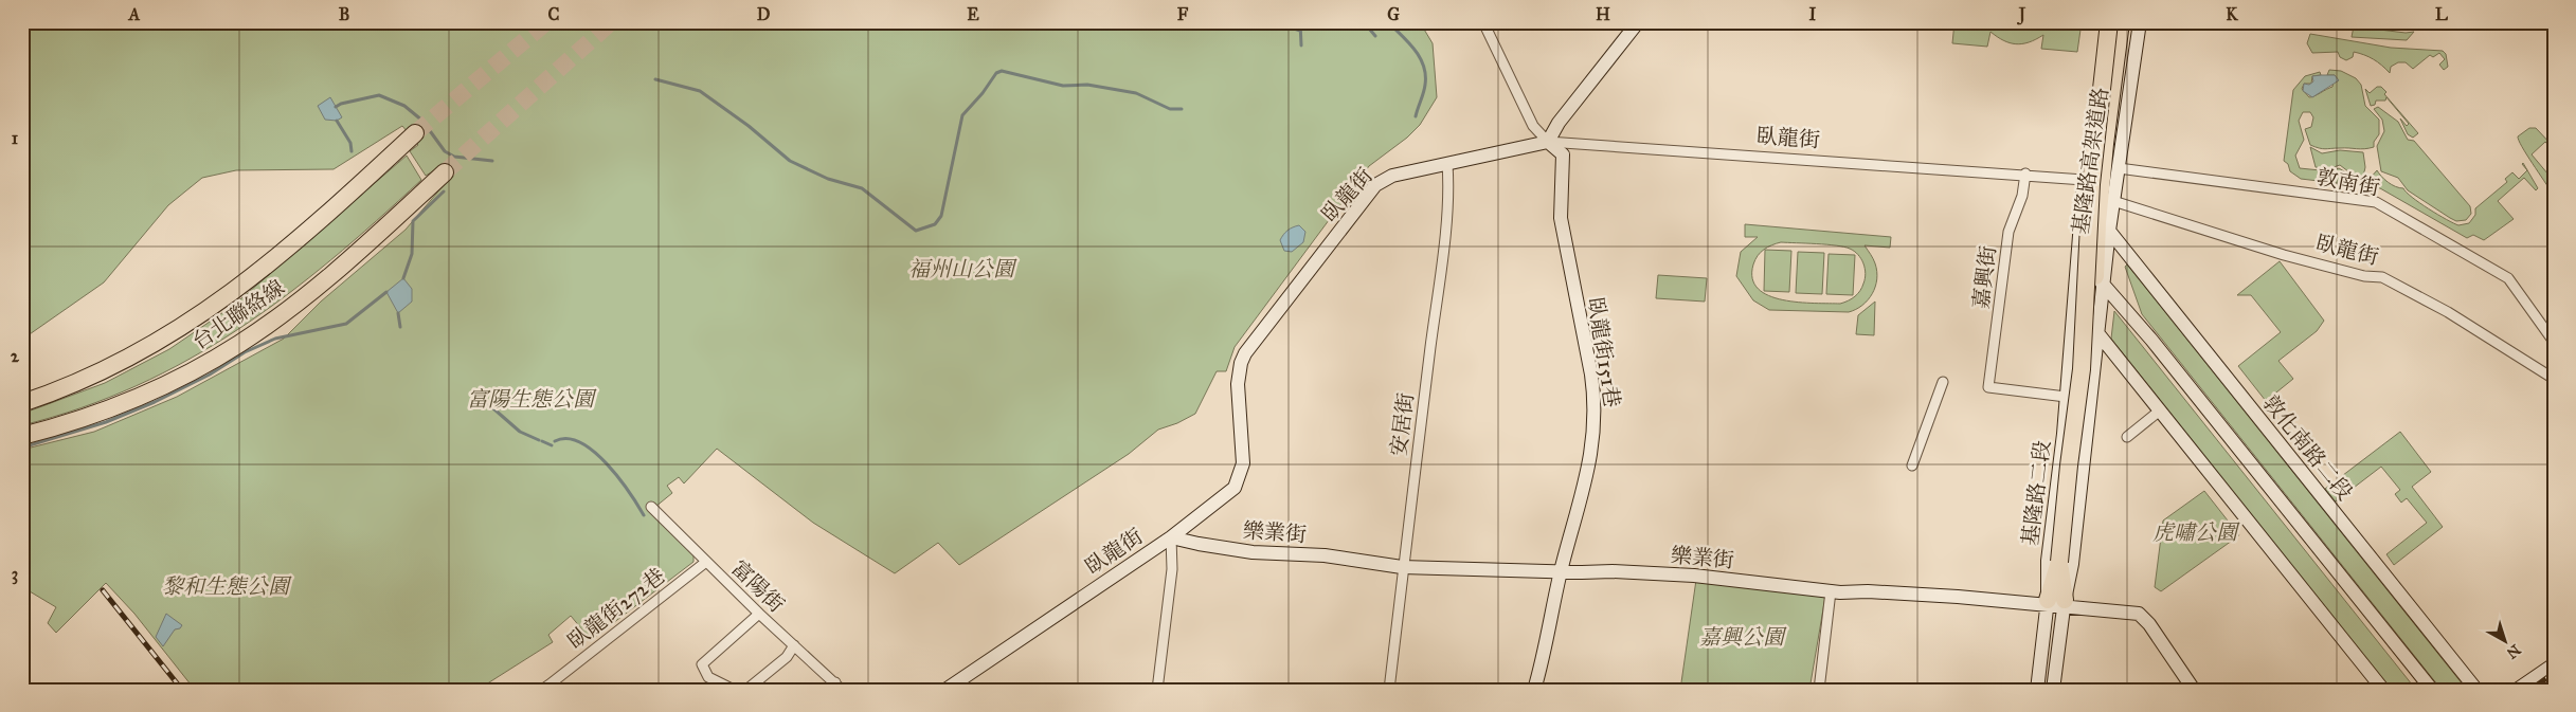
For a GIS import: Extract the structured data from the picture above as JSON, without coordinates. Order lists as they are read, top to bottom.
{
  "streets": {
    "highway": ["基隆路高架道路", "台北聯絡線"],
    "main road": [
      "臥龍街",
      "臥龍街151巷",
      "敦化南路二段",
      "基隆路二段",
      "樂業街"
    ],
    "street": [
      "敦南街",
      "嘉興街",
      "安居街",
      "富陽街",
      "臥龍街272巷"
    ]
  },
  "crossings": [
    ["臥龍街", "嘉興街"],
    ["臥龍街", "臥龍街151巷"],
    ["臥龍街", "安居街"],
    ["臥龍街", "基隆路二段"],
    ["臥龍街", "樂業街"],
    ["基隆路高架道路", "基隆路二段"],
    ["基隆路高架道路", "樂業街"],
    ["敦南街", "基隆路二段"],
    ["嘉興街", "基隆路二段"],
    ["臥龍街151巷", "樂業街"],
    ["安居街", "樂業街"],
    ["敦化南路二段", "基隆路二段"],
    ["基隆路二段", "樂業街"],
    ["富陽街", "臥龍街272巷"]
  ],
  "parks": [
    "福州山公園",
    "富陽生態公園",
    "虎嘯公園",
    "黎和生態公園",
    "嘉興公園"
  ],
  "north": "bottom right",
  "grid": {
    "columns": [
      "A",
      "B",
      "C",
      "D",
      "E",
      "F",
      "G",
      "H",
      "I",
      "J",
      "K",
      "L"
    ],
    "rows": ["1", "2", "3"]
  }
}
